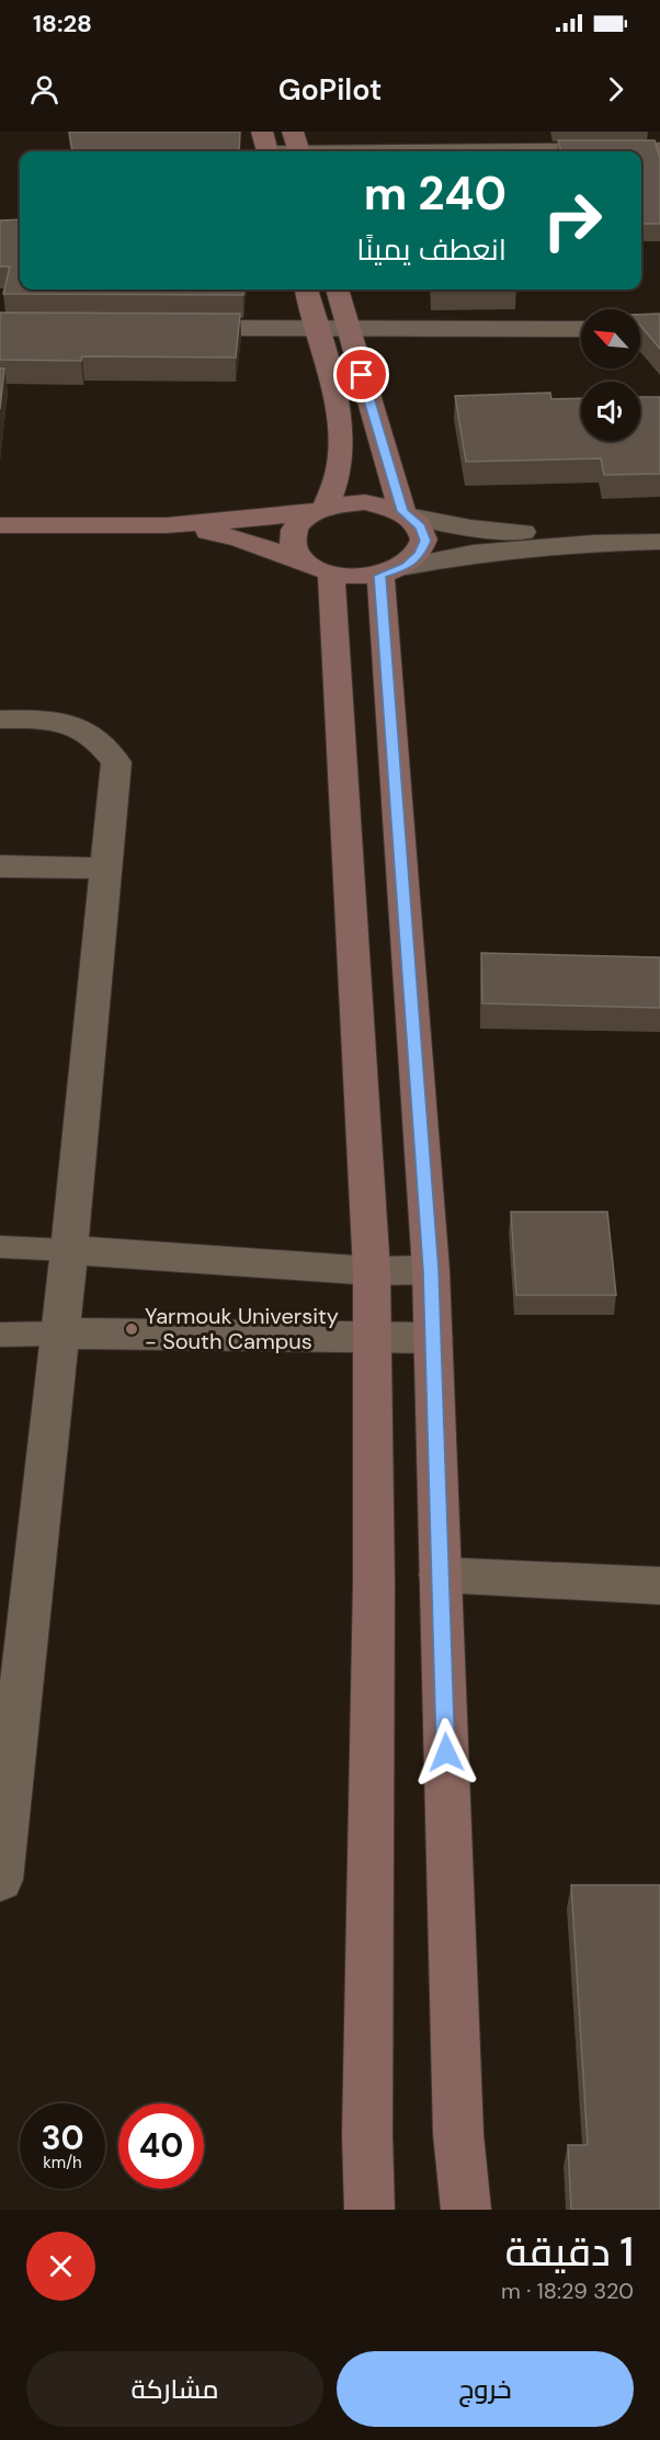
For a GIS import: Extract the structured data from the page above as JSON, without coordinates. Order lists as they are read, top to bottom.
{
  "places": ["Yarmouk University - South Campus"],
  "north": "top left",
  "page": {
    "status": "18:28",
    "header": "GoPilot",
    "turn": ["240 m", "انعطف يمينًا"],
    "speed": "30 km/h",
    "limit": "40",
    "heading": ["1 دقيقة", "320 m · 18:29"],
    "buttons": ["خروج", "مشاركة"]
  }
}
